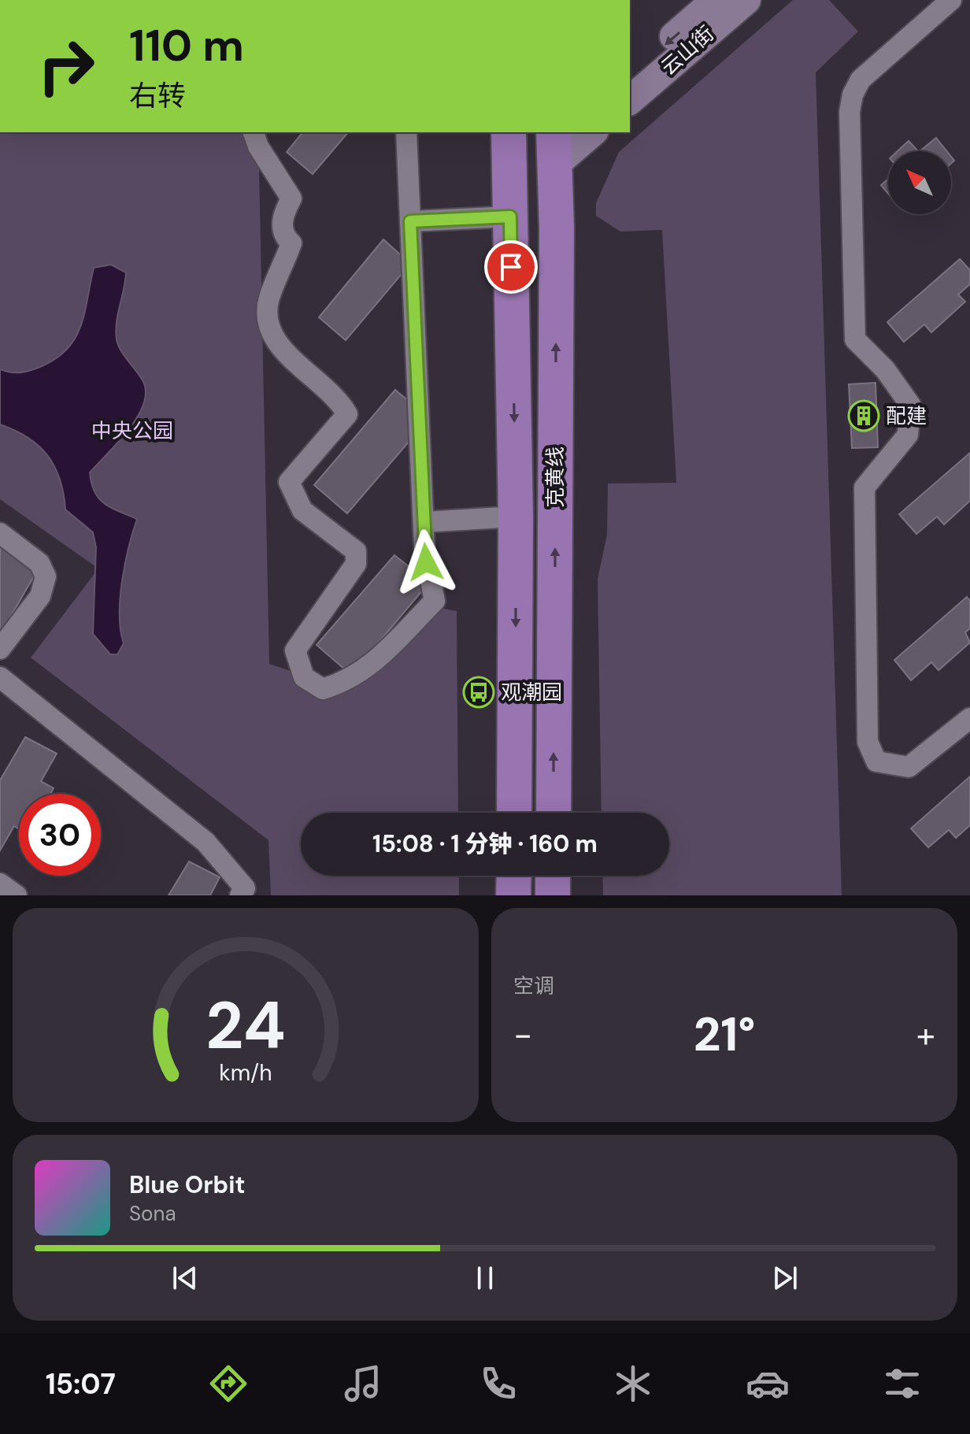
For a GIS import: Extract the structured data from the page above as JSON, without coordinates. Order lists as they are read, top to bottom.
{
  "streets": {
    "highway": ["克黄线"],
    "street": ["云山街"]
  },
  "parks": ["中央公园"],
  "places": {
    "building": ["配建"],
    "bus stop": ["观潮园"]
  },
  "north": "top left",
  "page": {
    "turn": ["110 m", "右转"],
    "limit": "30",
    "trip": "15:08 · 1 分钟 · 160 m",
    "tile": "空调",
    "heat": ["−", "21°", "+"],
    "song": ["Blue Orbit", "Sona"],
    "tabs": "15:07",
    "gauge": ["24", "km/h"]
  }
}
